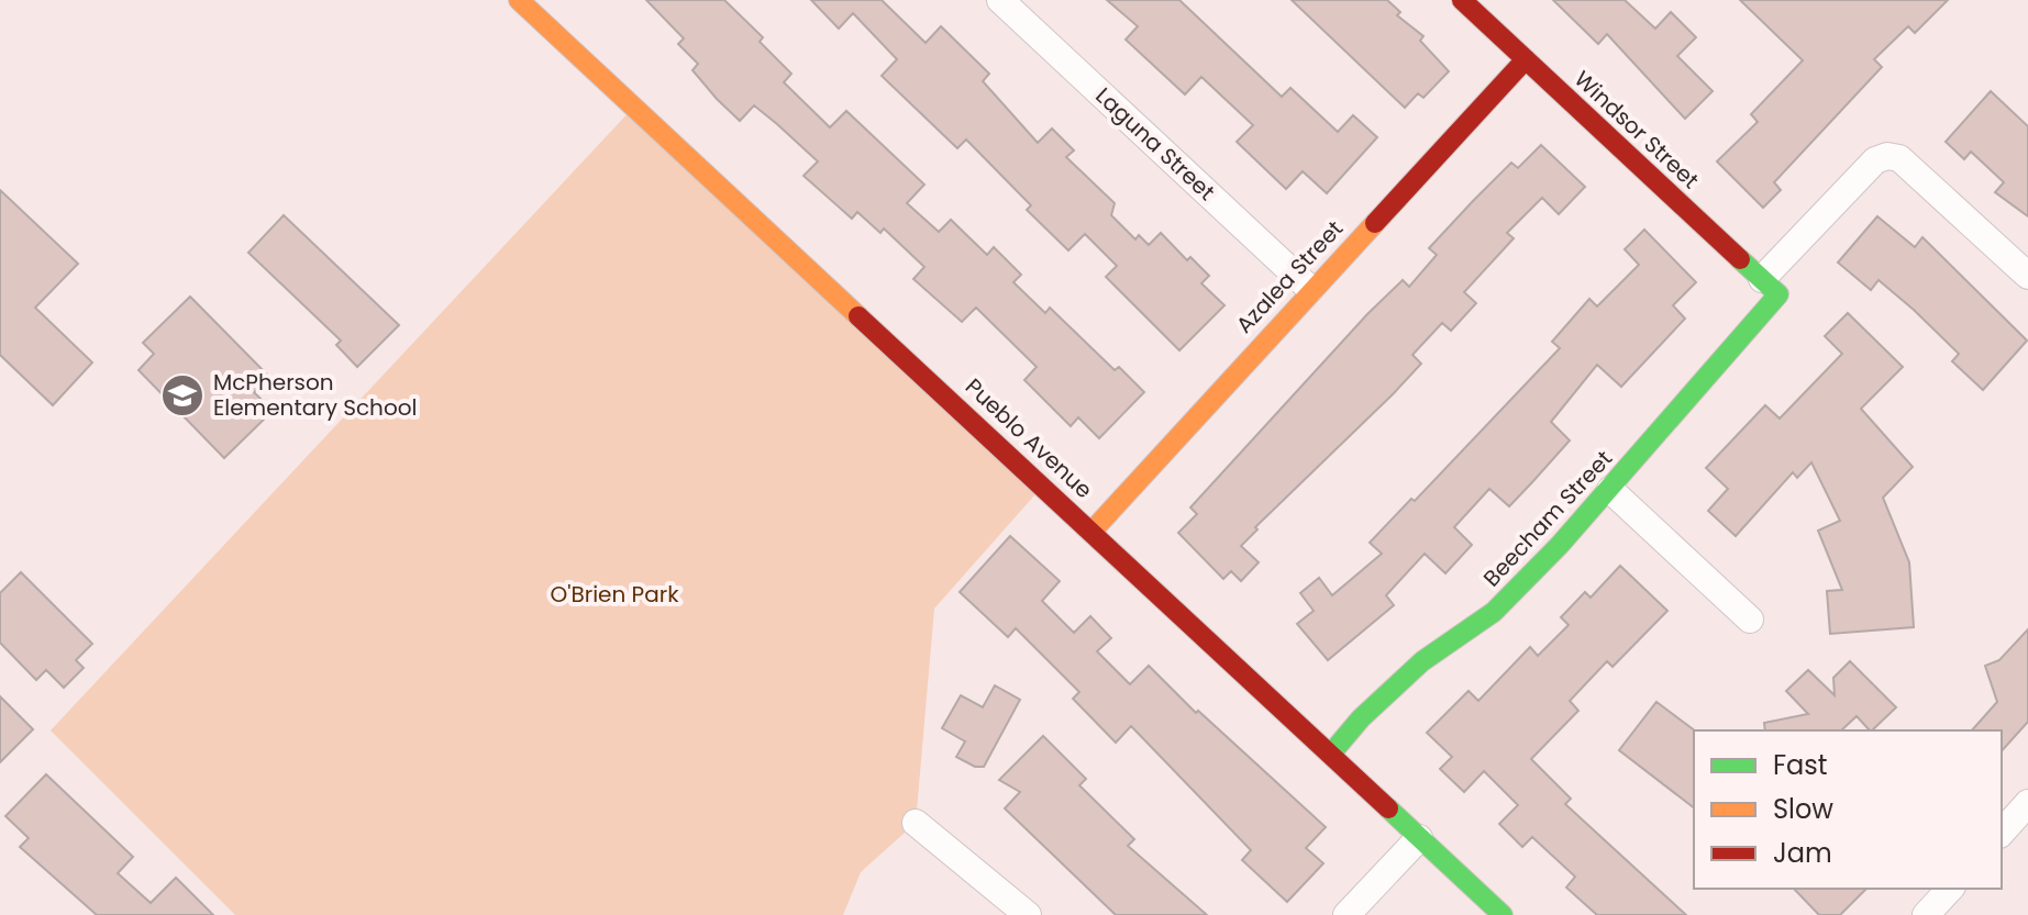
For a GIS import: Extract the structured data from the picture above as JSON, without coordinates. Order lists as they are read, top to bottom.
{
  "streets": {
    "street": [
      "Windsor Street",
      "Laguna Street",
      "Azalea Street",
      "Pueblo Avenue",
      "Beecham Street"
    ]
  },
  "crossings": [
    ["Windsor Street", "Azalea Street"],
    ["Windsor Street", "Beecham Street"],
    ["Laguna Street", "Azalea Street"],
    ["Azalea Street", "Pueblo Avenue"],
    ["Pueblo Avenue", "Beecham Street"]
  ],
  "parks": ["O'Brien Park"],
  "places": {
    "school or university": ["McPherson Elementary School"]
  },
  "legend": ["Fast", "Slow", "Jam"]
}
